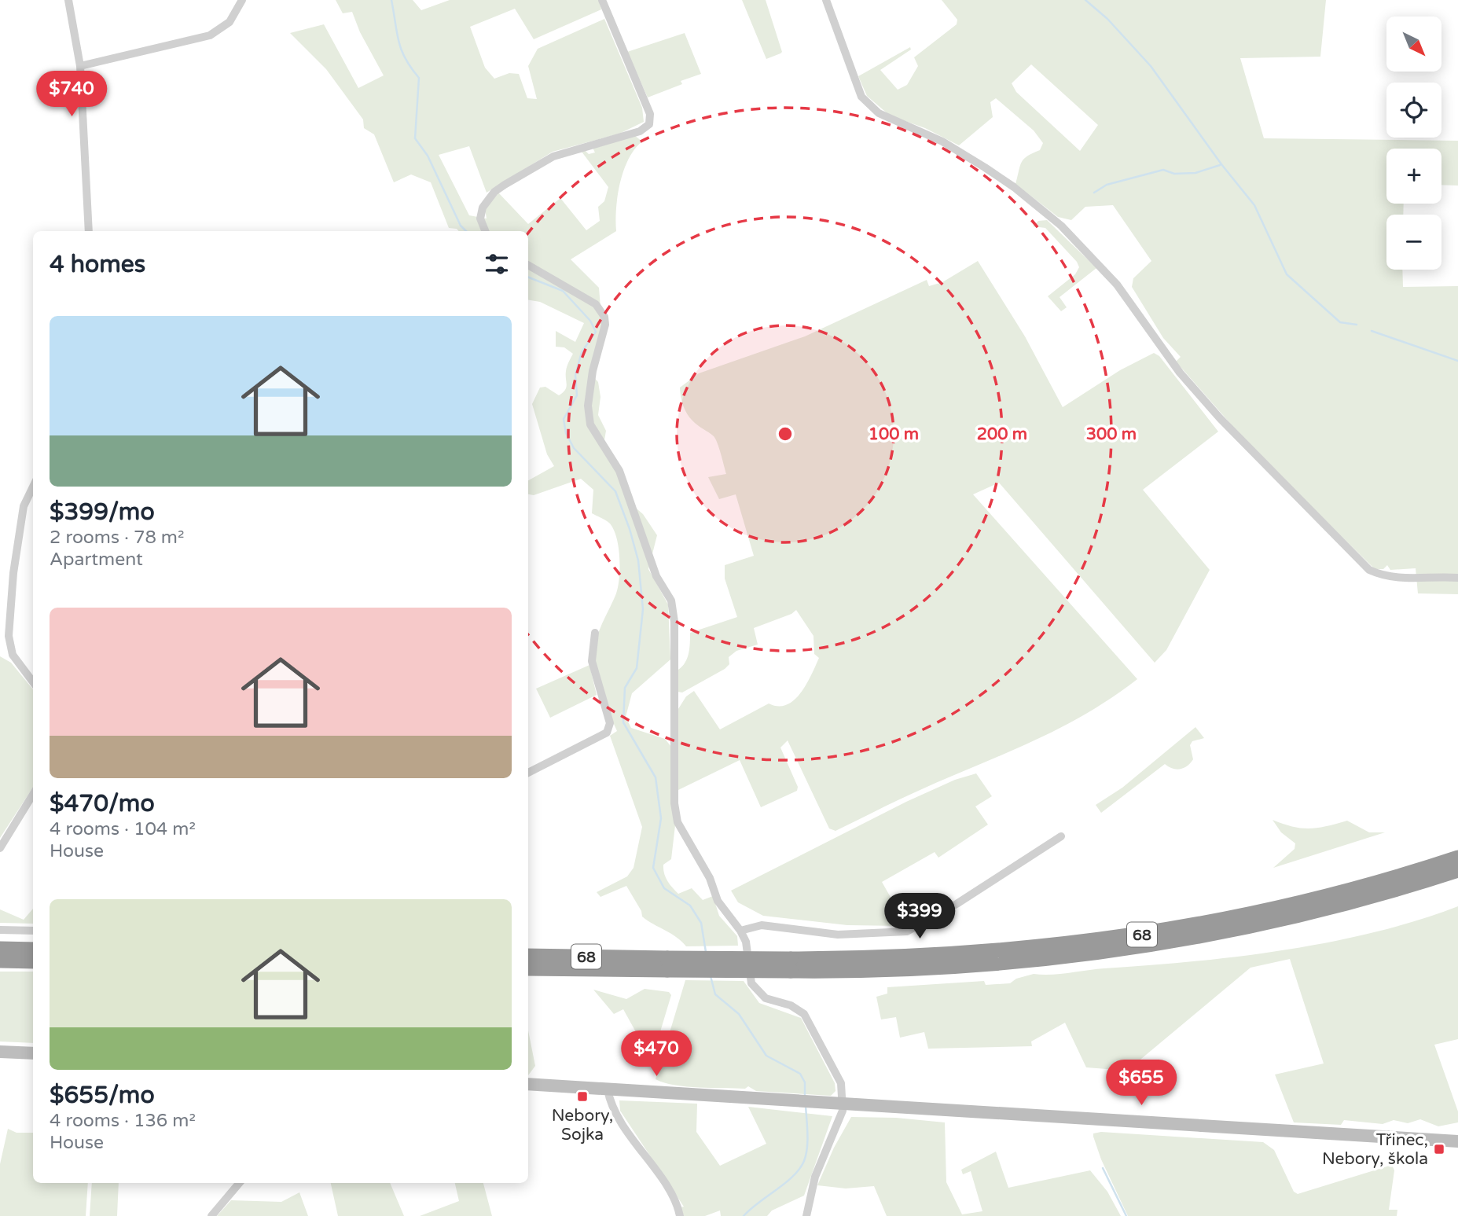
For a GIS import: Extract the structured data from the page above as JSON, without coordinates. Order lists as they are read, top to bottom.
{
  "streets": {
    "highway": ["68"]
  },
  "places": {
    "transit": ["Nebory, Sojka", "Třinec, Nebory, škola"]
  },
  "north": "bottom right",
  "page": {
    "map_buttons": ["+", "−"],
    "price": [
      "$740",
      "$399",
      "$470",
      "$655"
    ],
    "heading": "4 homes",
    "list": [
      {
        "name": "$399/mo",
        "note": "2 rooms · 78 m² · Apartment"
      },
      {
        "name": "$470/mo",
        "note": "4 rooms · 104 m² · House"
      },
      {
        "name": "$655/mo",
        "note": "4 rooms · 136 m² · House"
      }
    ]
  },
  "rings": ["100 m", "200 m", "300 m"]
}
